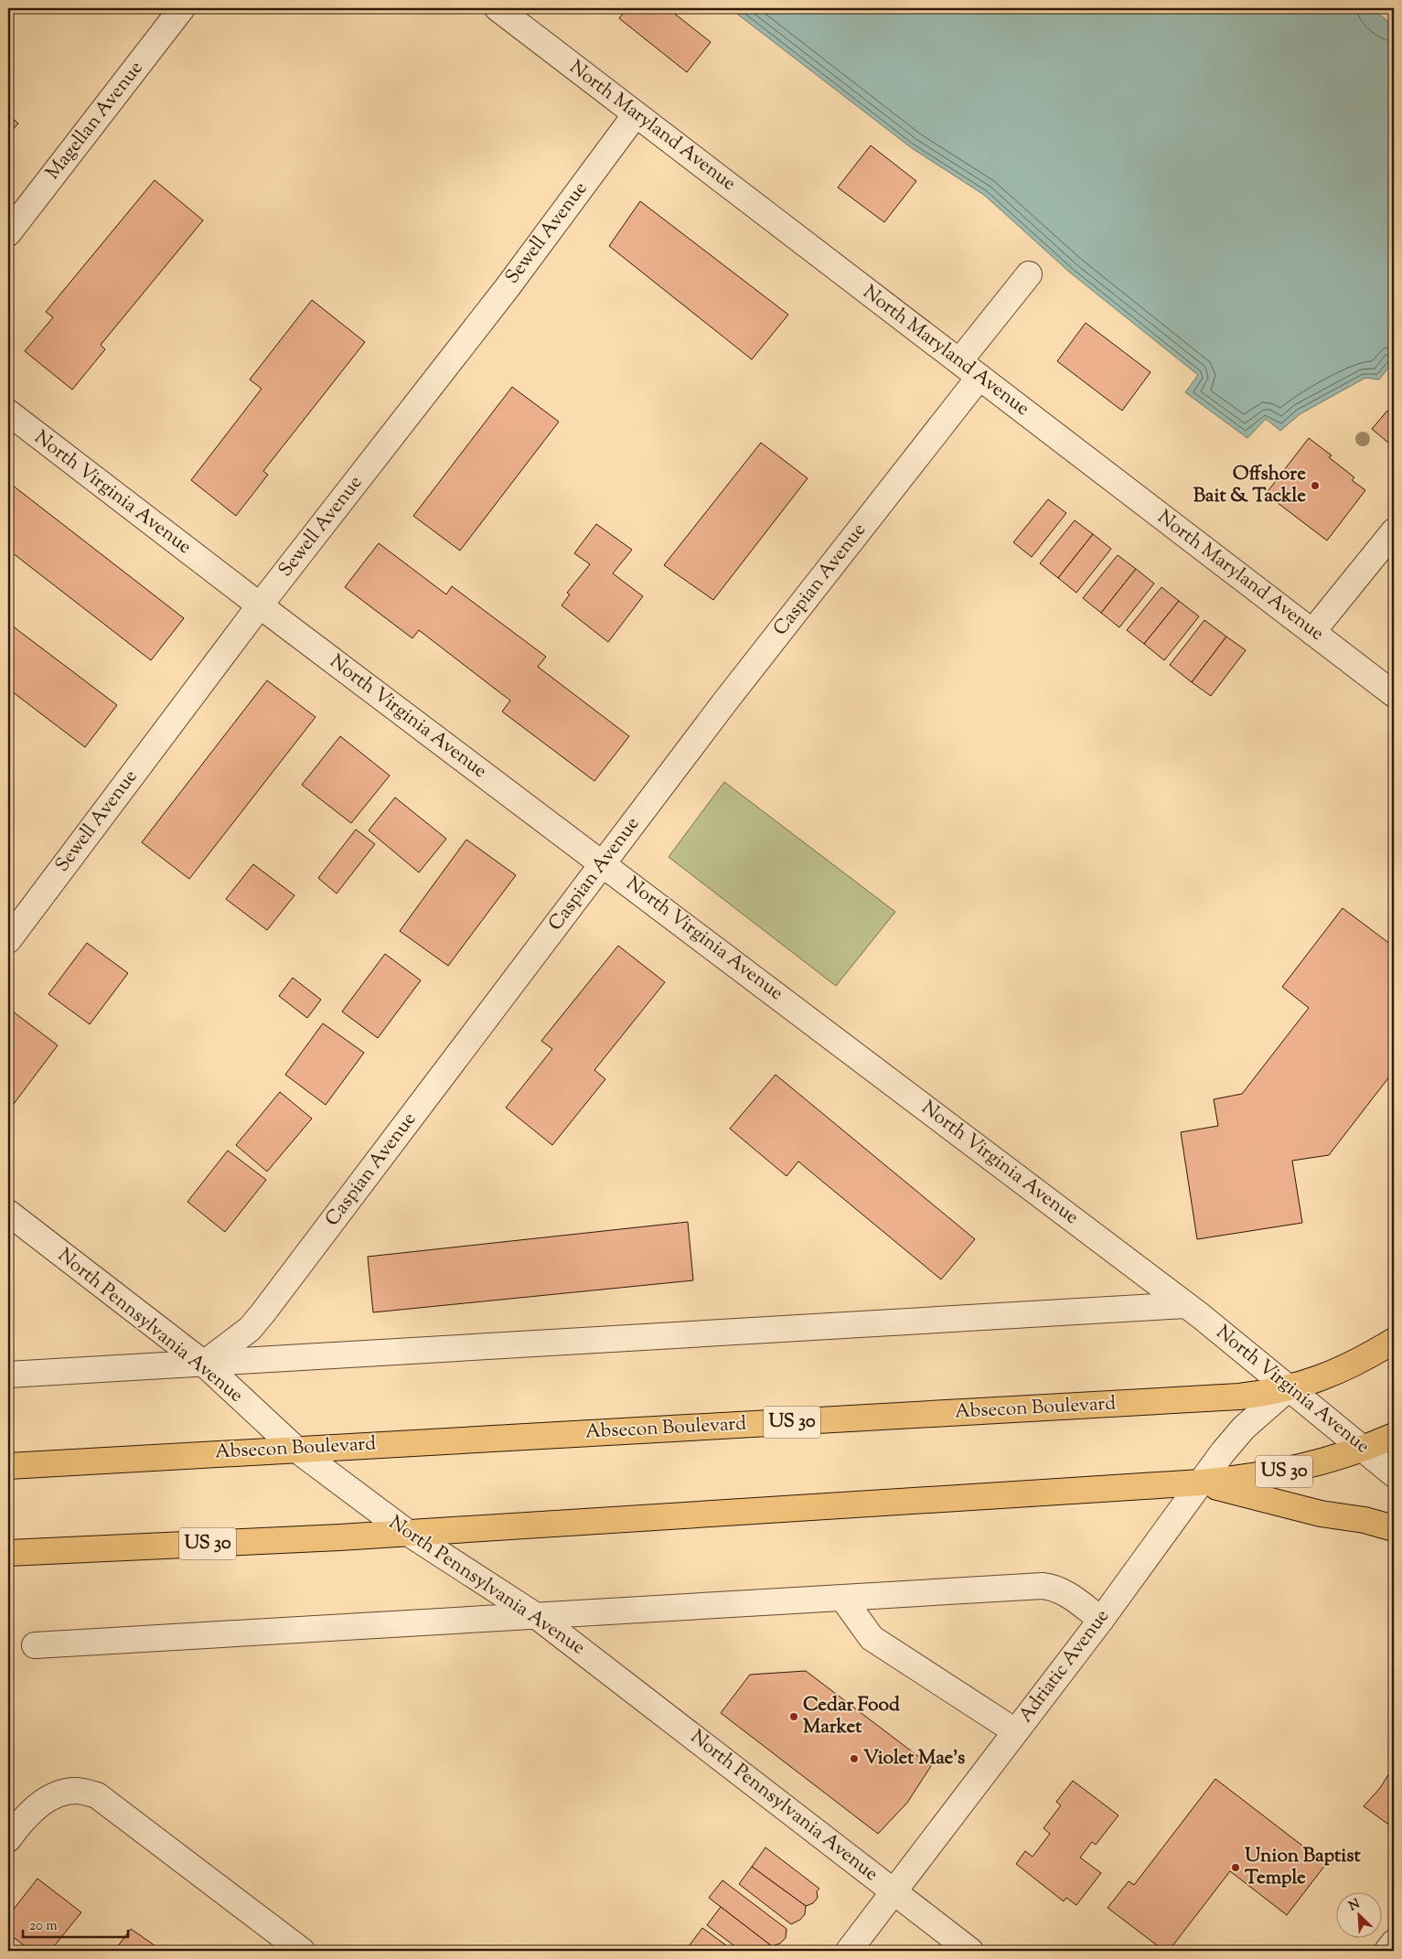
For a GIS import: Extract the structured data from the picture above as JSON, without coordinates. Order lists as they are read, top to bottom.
{
  "streets": {
    "highway": ["Absecon Boulevard", "US 30"],
    "street": [
      "Magellan Avenue",
      "North Maryland Avenue",
      "Sewell Avenue",
      "North Virginia Avenue",
      "Caspian Avenue",
      "North Pennsylvania Avenue",
      "Adriatic Avenue"
    ]
  },
  "crossings": [
    ["North Maryland Avenue", "Sewell Avenue"],
    ["North Maryland Avenue", "Caspian Avenue"],
    ["Sewell Avenue", "North Virginia Avenue"],
    ["North Virginia Avenue", "Caspian Avenue"],
    ["North Virginia Avenue", "Absecon Boulevard"],
    ["North Virginia Avenue", "US 30"],
    ["North Virginia Avenue", "Adriatic Avenue"],
    ["Caspian Avenue", "North Pennsylvania Avenue"],
    ["North Pennsylvania Avenue", "Absecon Boulevard"],
    ["North Pennsylvania Avenue", "US 30"],
    ["North Pennsylvania Avenue", "Adriatic Avenue"],
    ["Absecon Boulevard", "Adriatic Avenue"],
    ["US 30", "Adriatic Avenue"]
  ],
  "places": [
    "Offshore Bait & Tackle",
    "Cedar Food Market",
    "Violet Mae's",
    "Union Baptist Temple"
  ],
  "scale_bar": "20 m",
  "north": "top left"
}
